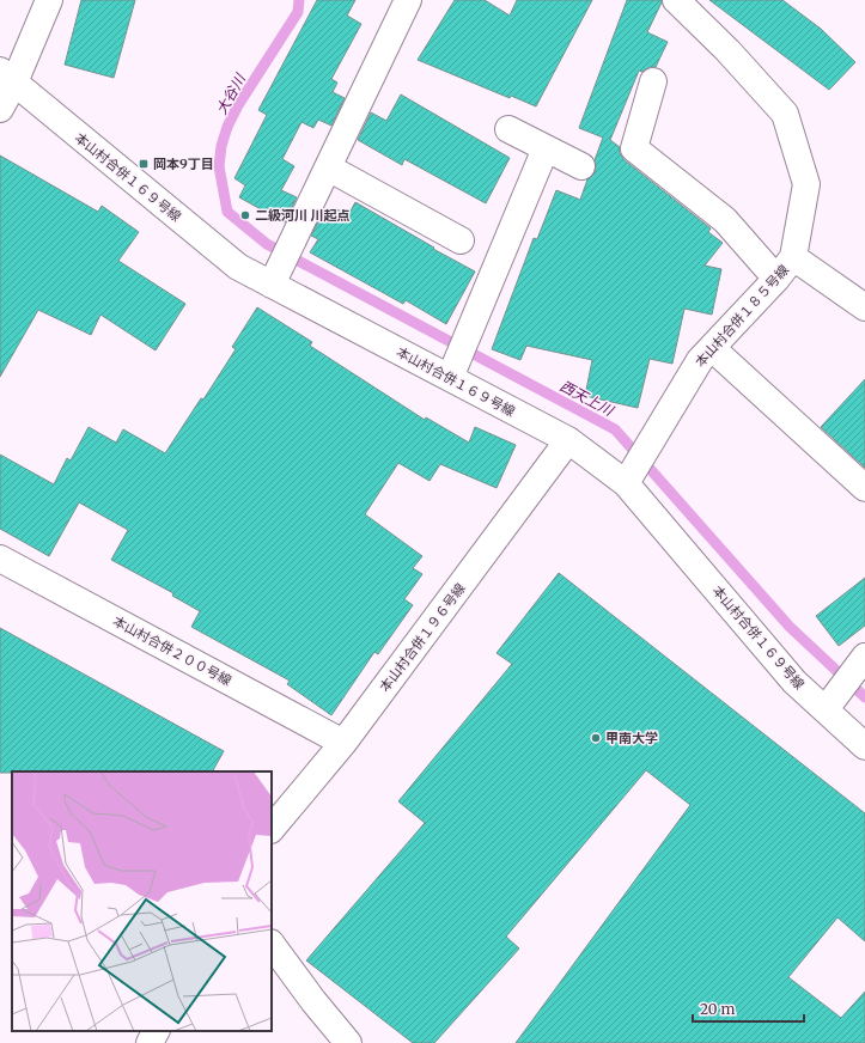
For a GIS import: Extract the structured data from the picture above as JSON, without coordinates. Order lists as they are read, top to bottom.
{
  "streets": {
    "street": [
      "本山村合併１６９号線",
      "本山村合併１８５号線",
      "本山村合併１９６号線",
      "本山村合併２００号線"
    ]
  },
  "crossings": [
    ["本山村合併１６９号線", "本山村合併１８５号線"],
    ["本山村合併１６９号線", "本山村合併１９６号線"],
    ["本山村合併１９６号線", "本山村合併２００号線"]
  ],
  "water": ["大谷川", "西天上川"],
  "places": {
    "transit": ["岡本9丁目"],
    "other": ["二級河川 川起点", "甲南大学"]
  },
  "scale_bar": "20 m"
}
